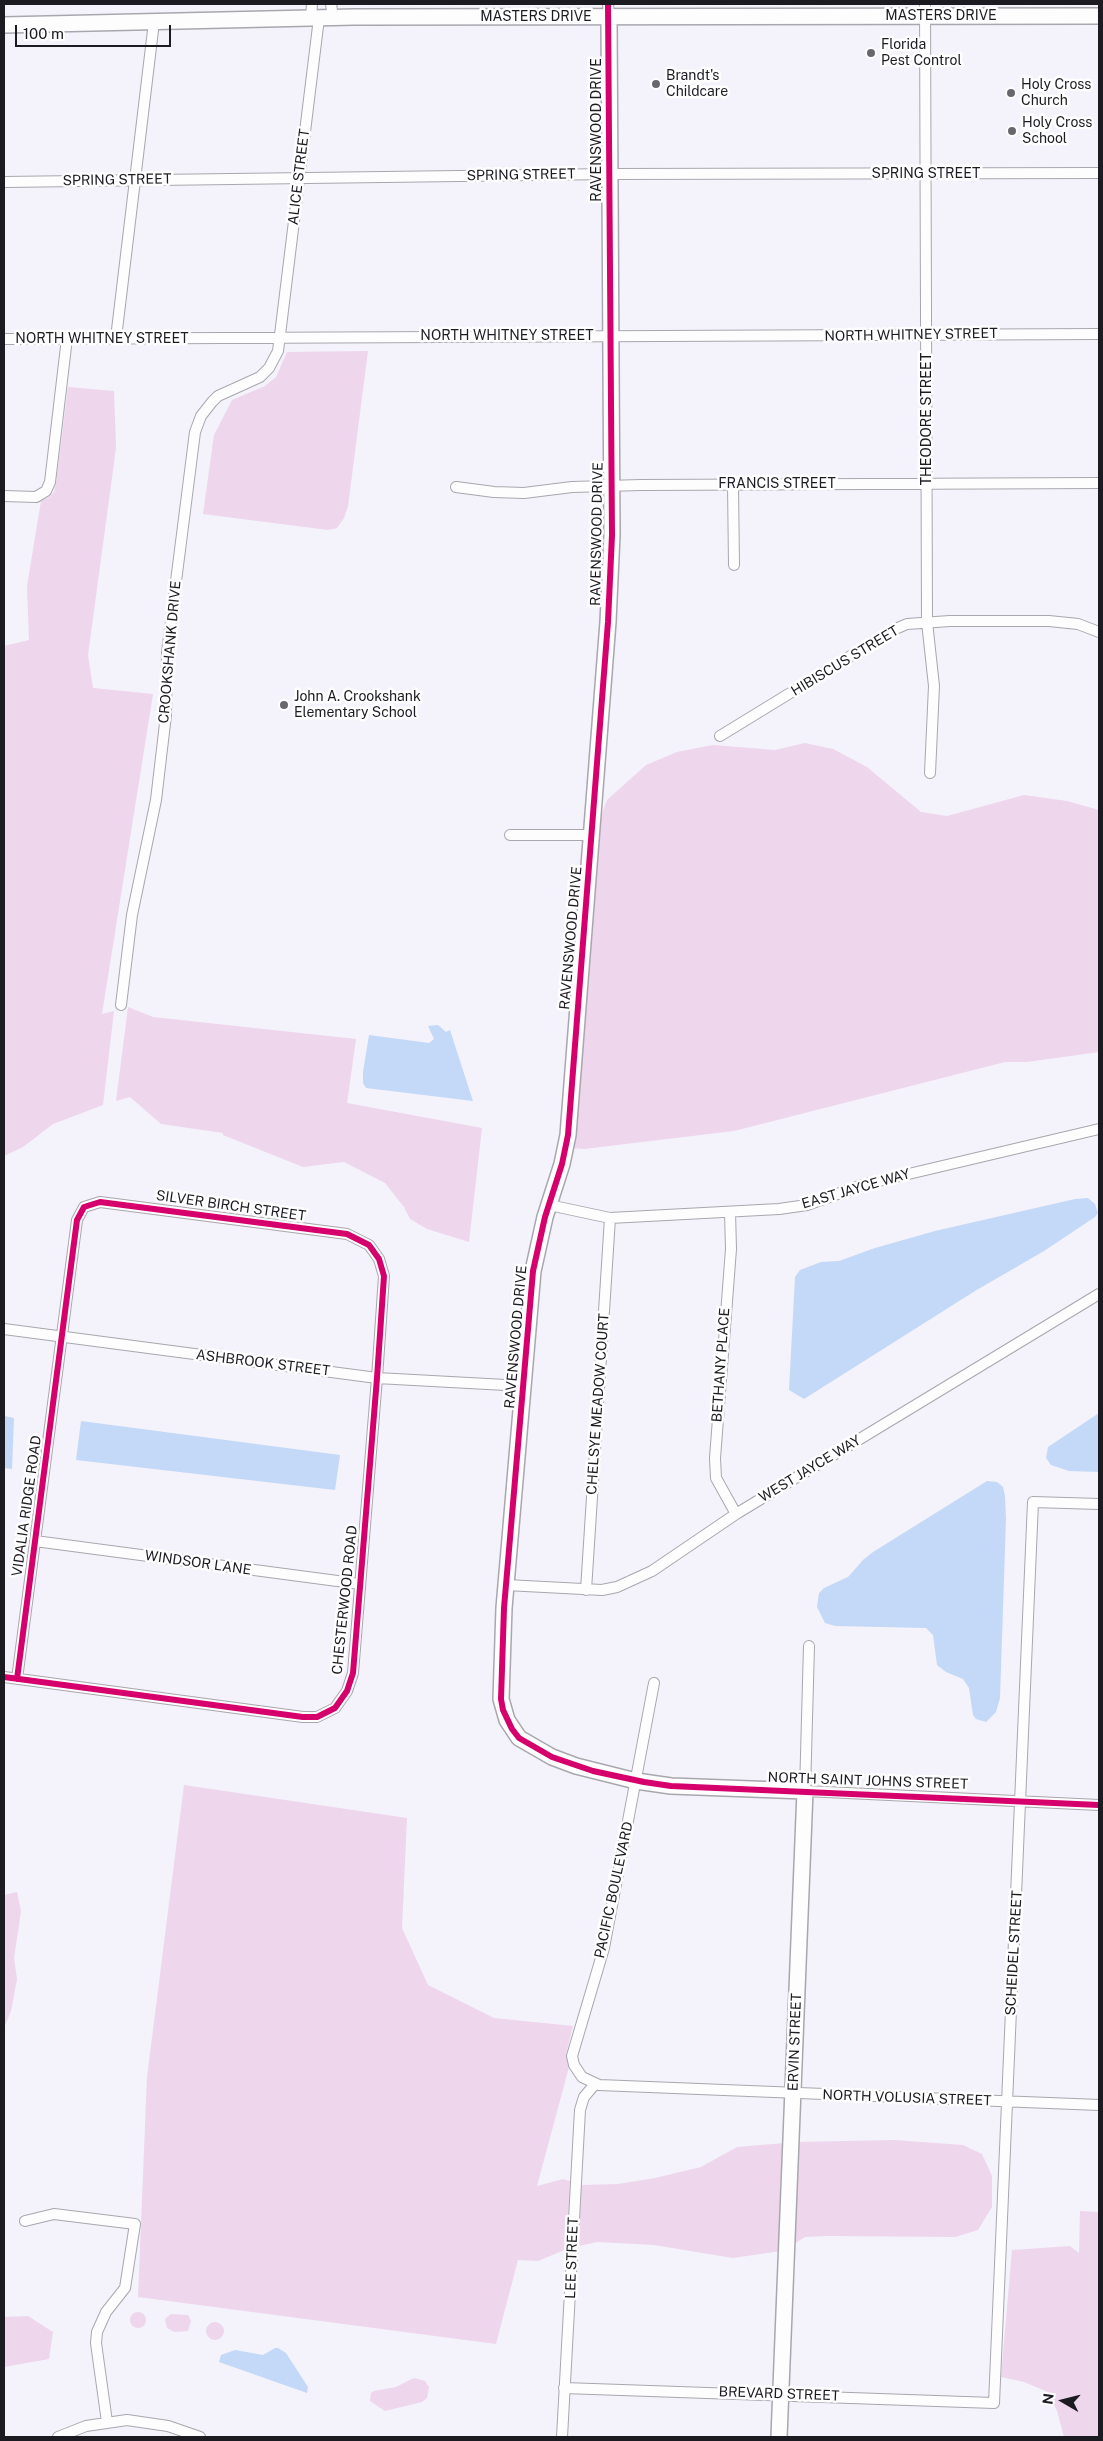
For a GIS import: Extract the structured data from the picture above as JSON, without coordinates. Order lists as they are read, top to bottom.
{
  "streets": {
    "street": [
      "MASTERS DRIVE",
      "RAVENSWOOD DRIVE",
      "SPRING STREET",
      "ALICE STREET",
      "NORTH WHITNEY STREET",
      "THEODORE STREET",
      "FRANCIS STREET",
      "CROOKSHANK DRIVE",
      "HIBISCUS STREET",
      "EAST JAYCE WAY",
      "SILVER BIRCH STREET",
      "ASHBROOK STREET",
      "BETHANY PLACE",
      "CHELSYE MEADOW COURT",
      "WEST JAYCE WAY",
      "VIDALIA RIDGE ROAD",
      "WINDSOR LANE",
      "CHESTERWOOD ROAD",
      "NORTH SAINT JOHNS STREET",
      "PACIFIC BOULEVARD",
      "SCHEIDEL STREET",
      "ERVIN STREET",
      "NORTH VOLUSIA STREET",
      "LEE STREET",
      "BREVARD STREET"
    ]
  },
  "crossings": [
    ["MASTERS DRIVE", "RAVENSWOOD DRIVE"],
    ["MASTERS DRIVE", "ALICE STREET"],
    ["MASTERS DRIVE", "THEODORE STREET"],
    ["RAVENSWOOD DRIVE", "SPRING STREET"],
    ["RAVENSWOOD DRIVE", "NORTH WHITNEY STREET"],
    ["RAVENSWOOD DRIVE", "FRANCIS STREET"],
    ["RAVENSWOOD DRIVE", "EAST JAYCE WAY"],
    ["RAVENSWOOD DRIVE", "ASHBROOK STREET"],
    ["RAVENSWOOD DRIVE", "WEST JAYCE WAY"],
    ["RAVENSWOOD DRIVE", "NORTH SAINT JOHNS STREET"],
    ["RAVENSWOOD DRIVE", "PACIFIC BOULEVARD"],
    ["SPRING STREET", "ALICE STREET"],
    ["SPRING STREET", "THEODORE STREET"],
    ["ALICE STREET", "NORTH WHITNEY STREET"],
    ["ALICE STREET", "CROOKSHANK DRIVE"],
    ["NORTH WHITNEY STREET", "THEODORE STREET"],
    ["NORTH WHITNEY STREET", "CROOKSHANK DRIVE"],
    ["THEODORE STREET", "FRANCIS STREET"],
    ["THEODORE STREET", "HIBISCUS STREET"],
    ["EAST JAYCE WAY", "BETHANY PLACE"],
    ["EAST JAYCE WAY", "CHELSYE MEADOW COURT"],
    ["SILVER BIRCH STREET", "ASHBROOK STREET"],
    ["SILVER BIRCH STREET", "VIDALIA RIDGE ROAD"],
    ["SILVER BIRCH STREET", "CHESTERWOOD ROAD"],
    ["ASHBROOK STREET", "VIDALIA RIDGE ROAD"],
    ["ASHBROOK STREET", "CHESTERWOOD ROAD"],
    ["BETHANY PLACE", "WEST JAYCE WAY"],
    ["CHELSYE MEADOW COURT", "WEST JAYCE WAY"],
    ["VIDALIA RIDGE ROAD", "WINDSOR LANE"],
    ["VIDALIA RIDGE ROAD", "CHESTERWOOD ROAD"],
    ["WINDSOR LANE", "CHESTERWOOD ROAD"],
    ["NORTH SAINT JOHNS STREET", "PACIFIC BOULEVARD"],
    ["NORTH SAINT JOHNS STREET", "SCHEIDEL STREET"],
    ["NORTH SAINT JOHNS STREET", "ERVIN STREET"],
    ["PACIFIC BOULEVARD", "NORTH VOLUSIA STREET"],
    ["PACIFIC BOULEVARD", "LEE STREET"],
    ["SCHEIDEL STREET", "NORTH VOLUSIA STREET"],
    ["SCHEIDEL STREET", "BREVARD STREET"],
    ["ERVIN STREET", "NORTH VOLUSIA STREET"],
    ["ERVIN STREET", "BREVARD STREET"],
    ["NORTH VOLUSIA STREET", "LEE STREET"],
    ["LEE STREET", "BREVARD STREET"]
  ],
  "places": [
    "Florida Pest Control",
    "Brandt's Childcare",
    "Holy Cross Church",
    "Holy Cross School",
    "John A. Crookshank Elementary School"
  ],
  "scale_bar": "100 m",
  "north": "left"
}
